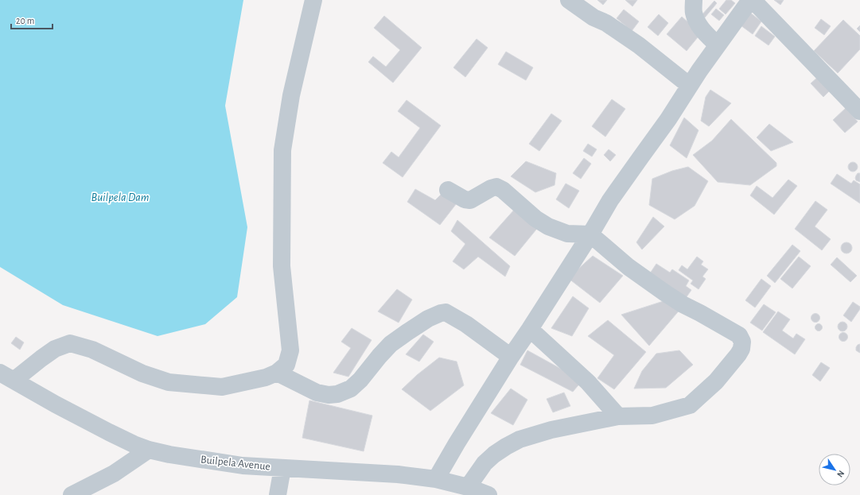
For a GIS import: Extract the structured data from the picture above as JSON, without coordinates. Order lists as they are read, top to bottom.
{
  "streets": {
    "street": ["Builpela Avenue"]
  },
  "water": ["Builpela Dam"],
  "scale_bar": "20 m",
  "north": "bottom right"
}
